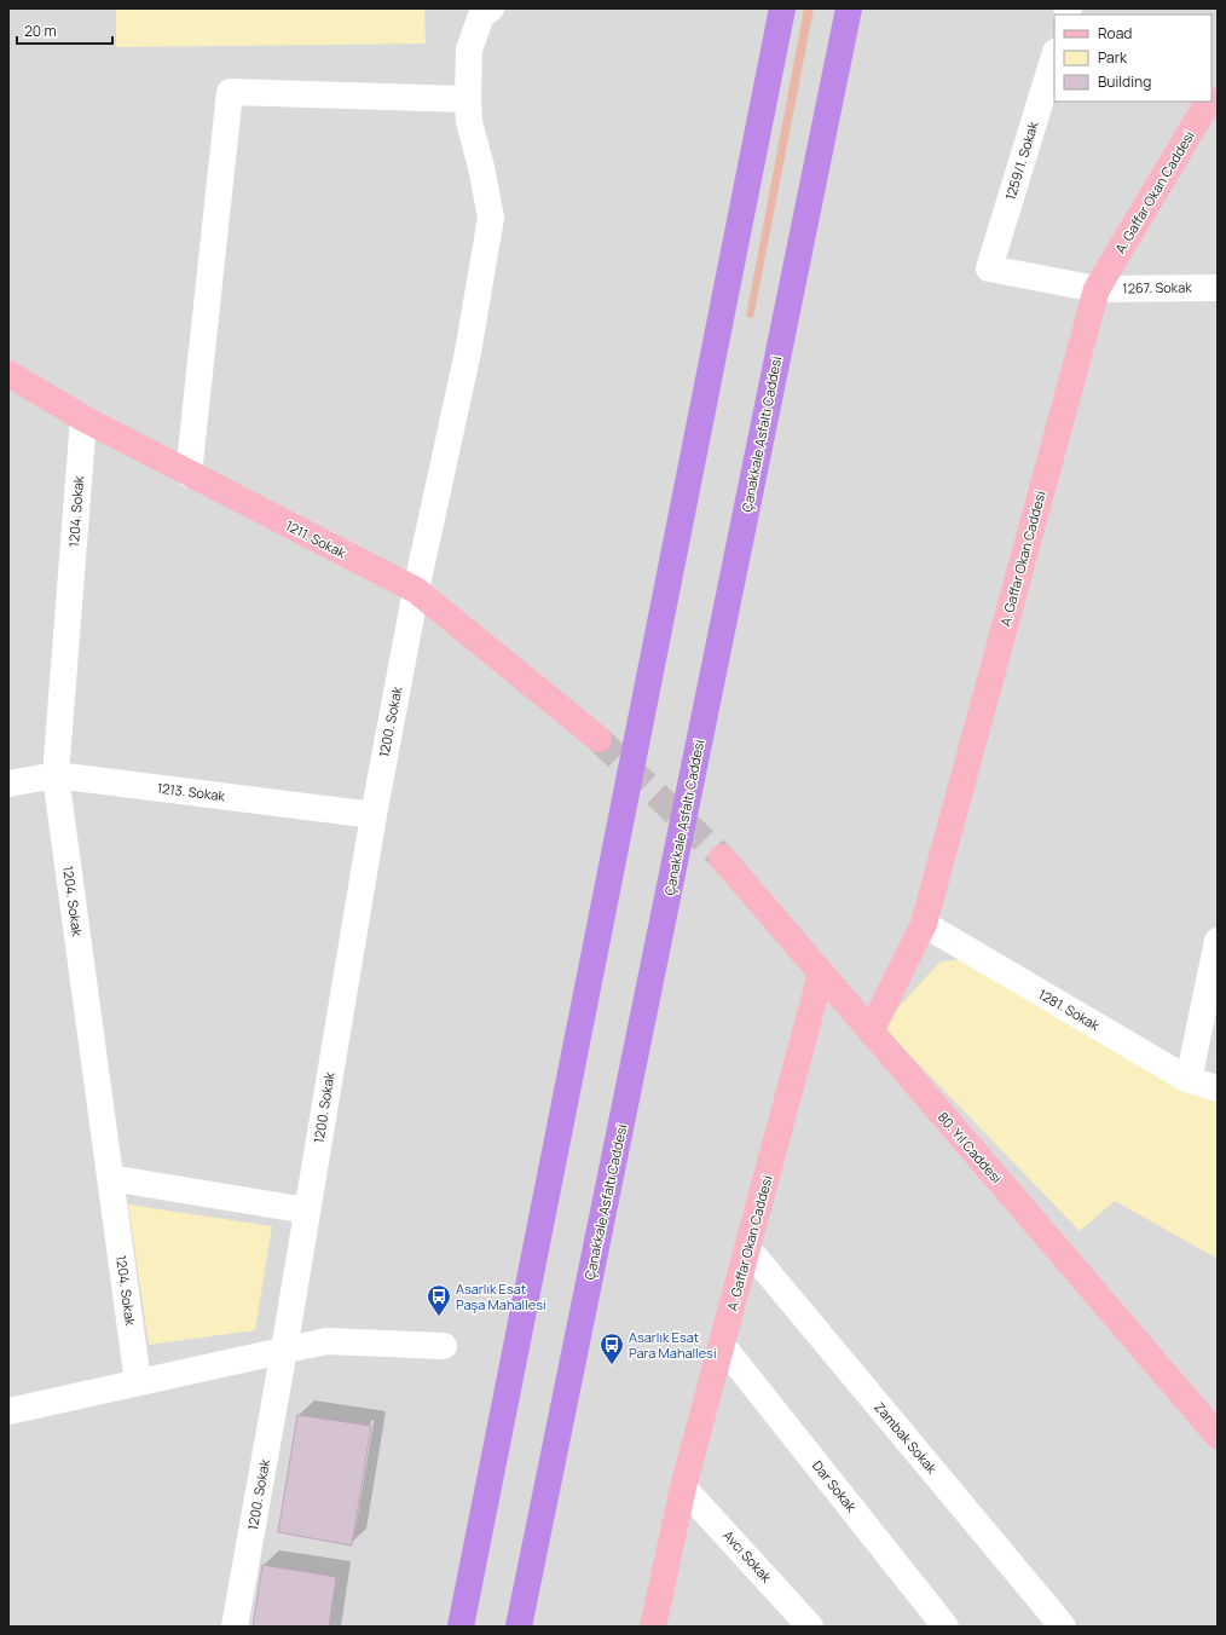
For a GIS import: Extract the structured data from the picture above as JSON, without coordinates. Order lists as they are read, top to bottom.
{
  "streets": {
    "highway": ["Çanakkale Asfaltı Caddesi"],
    "street": [
      "1259/1. Sokak",
      "A. Gaffar Okan Caddesi",
      "1267. Sokak",
      "1204. Sokak",
      "1211. Sokak",
      "1200. Sokak",
      "1213. Sokak",
      "1281. Sokak",
      "80. Yıl Caddesi",
      "Zambak Sokak",
      "Dar Sokak",
      "Avcı Sokak"
    ]
  },
  "crossings": [
    ["1259/1. Sokak", "1267. Sokak"],
    ["A. Gaffar Okan Caddesi", "1267. Sokak"],
    ["A. Gaffar Okan Caddesi", "1281. Sokak"],
    ["A. Gaffar Okan Caddesi", "80. Yıl Caddesi"],
    ["A. Gaffar Okan Caddesi", "Zambak Sokak"],
    ["A. Gaffar Okan Caddesi", "Dar Sokak"],
    ["A. Gaffar Okan Caddesi", "Avcı Sokak"],
    ["1204. Sokak", "1211. Sokak"],
    ["1204. Sokak", "1213. Sokak"],
    ["1211. Sokak", "1200. Sokak"],
    ["1200. Sokak", "1213. Sokak"]
  ],
  "places": {
    "bus stop": ["Asarlık Esat Paşa Mahallesi", "Asarlık Esat Para Mahallesi"]
  },
  "legend": ["Road", "Park", "Building"],
  "scale_bar": "20 m"
}
